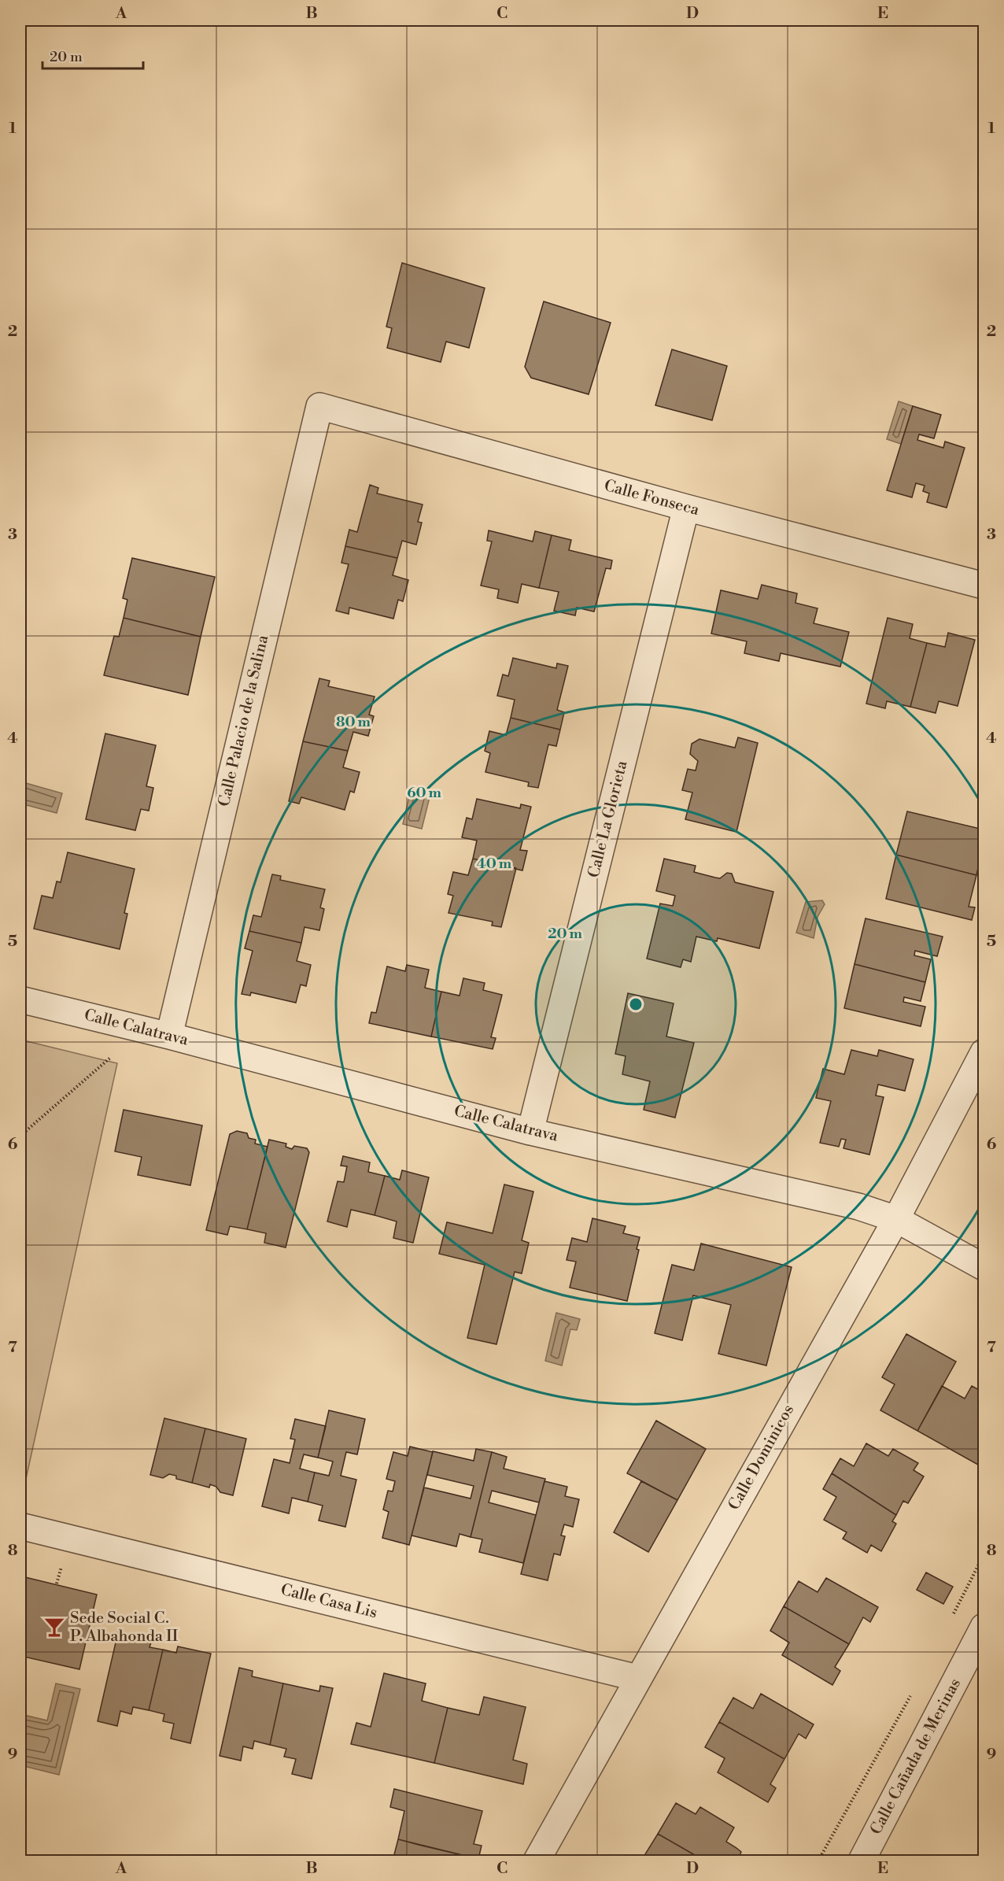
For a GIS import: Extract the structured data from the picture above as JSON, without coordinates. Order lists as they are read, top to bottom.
{
  "streets": {
    "street": [
      "Calle Fonseca",
      "Calle Palacio de la Salina",
      "Calle La Glorieta",
      "Calle Calatrava",
      "Calle Dominicos",
      "Calle Casa Lis",
      "Calle Cañada de Merinas"
    ]
  },
  "crossings": [
    ["Calle Fonseca", "Calle Palacio de la Salina"],
    ["Calle Fonseca", "Calle La Glorieta"],
    ["Calle Palacio de la Salina", "Calle Calatrava"],
    ["Calle La Glorieta", "Calle Calatrava"],
    ["Calle Calatrava", "Calle Dominicos"],
    ["Calle Dominicos", "Calle Casa Lis"]
  ],
  "places": {
    "bar": ["Sede Social C. P. Albahonda II"]
  },
  "scale_bar": "20 m",
  "grid": {
    "columns": [
      "A",
      "B",
      "C",
      "D",
      "E"
    ],
    "rows": [
      "1",
      "2",
      "3",
      "4",
      "5",
      "6",
      "7",
      "8",
      "9"
    ]
  },
  "rings": [
    "80 m",
    "60 m",
    "40 m",
    "20 m"
  ]
}
